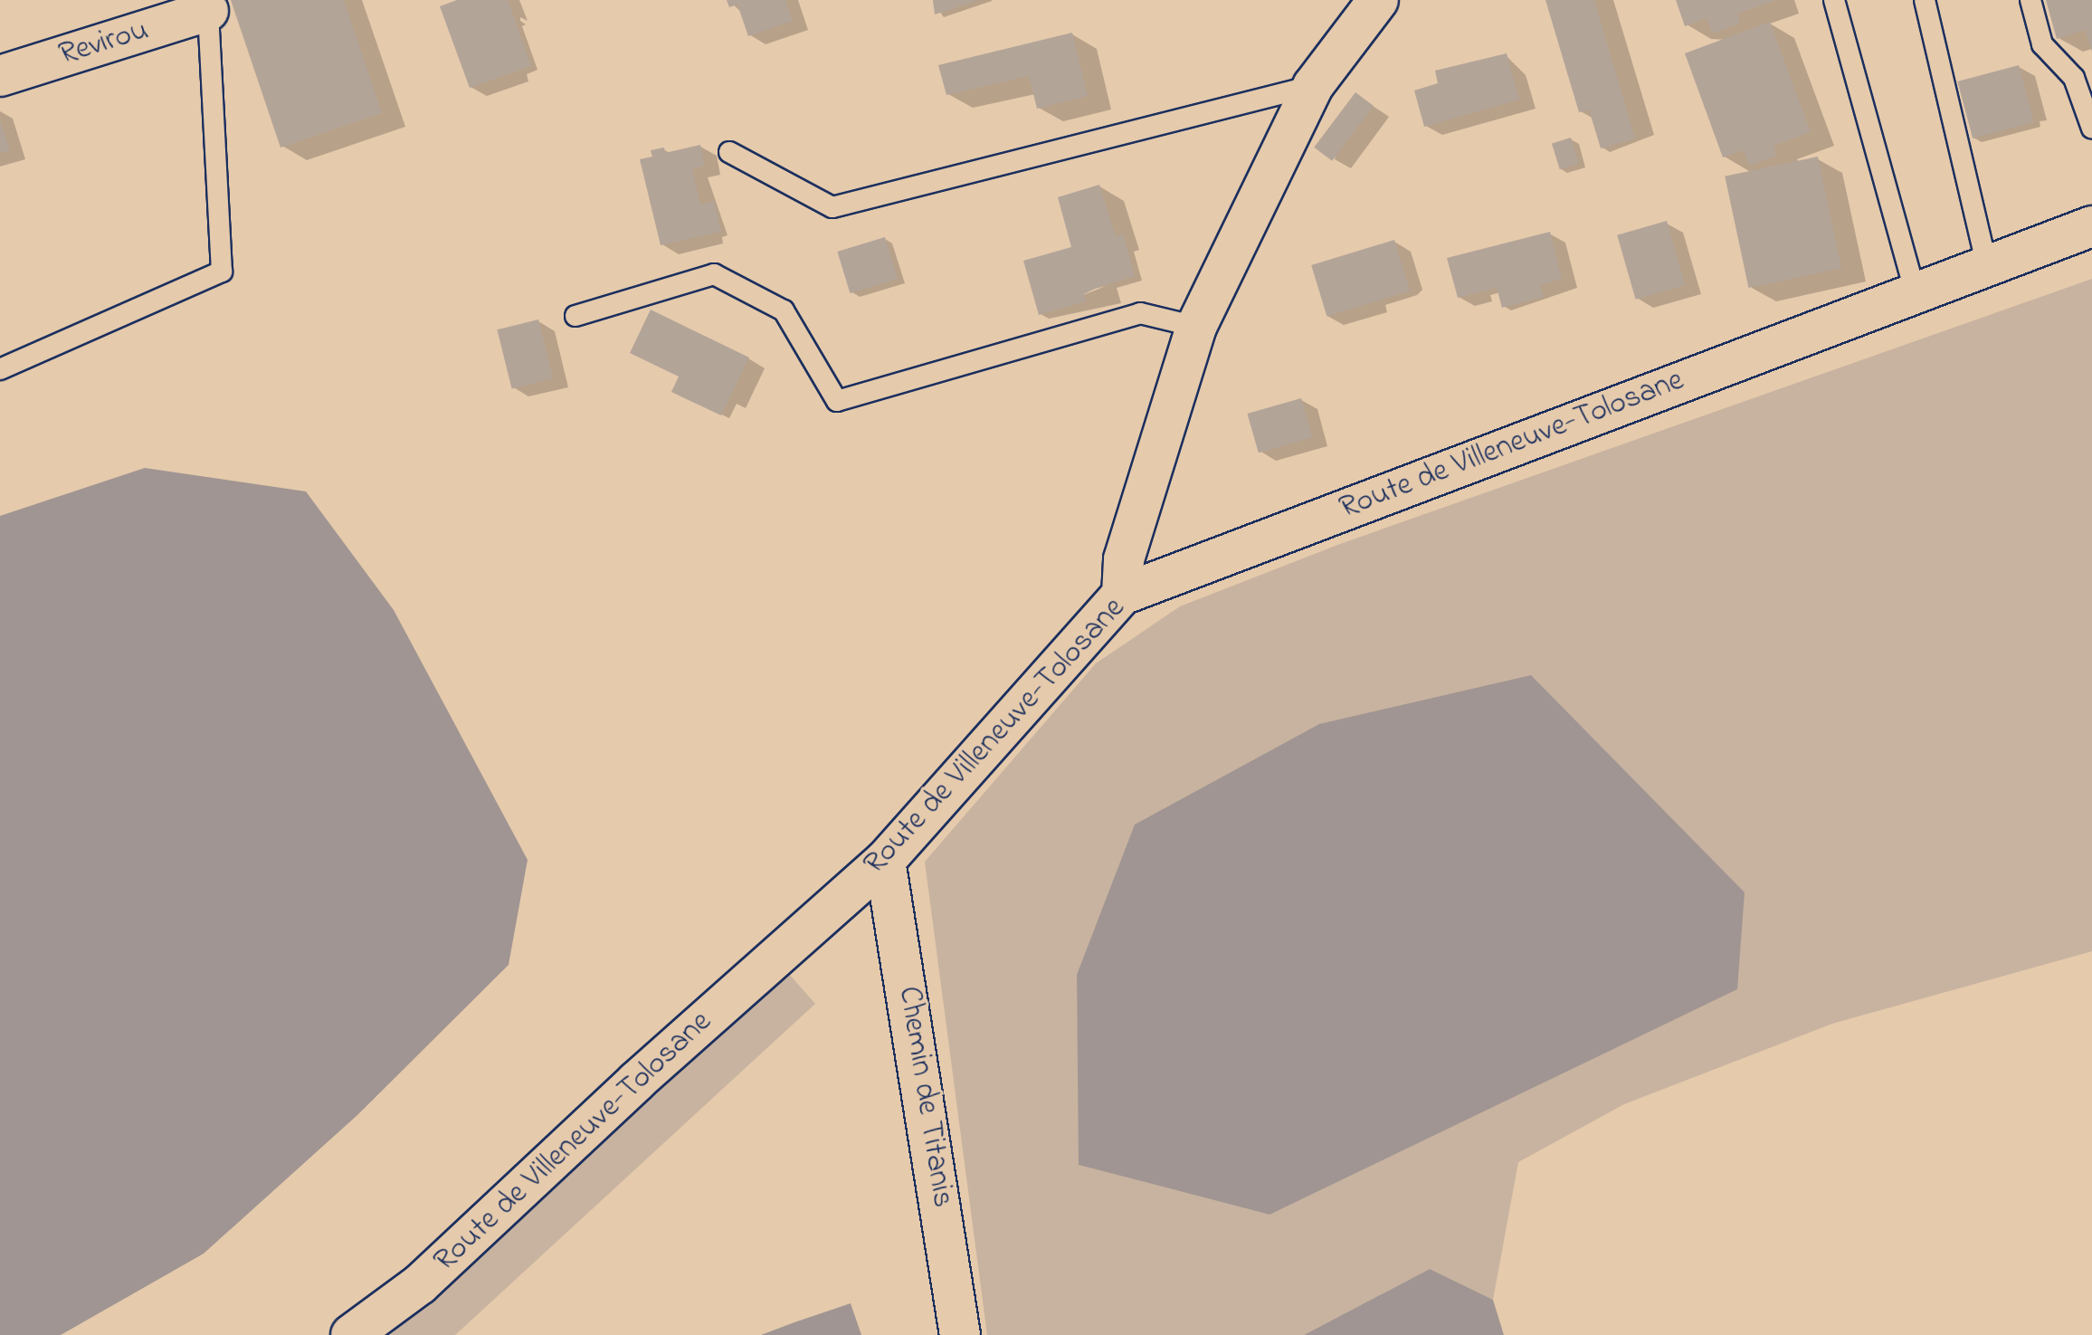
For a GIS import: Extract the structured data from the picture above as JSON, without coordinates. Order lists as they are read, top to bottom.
{
  "streets": {
    "street": ["Revirou", "Route de Villeneuve-Tolosane", "Chemin de Titanis"]
  },
  "crossings": [
    ["Route de Villeneuve-Tolosane", "Chemin de Titanis"]
  ]
}
